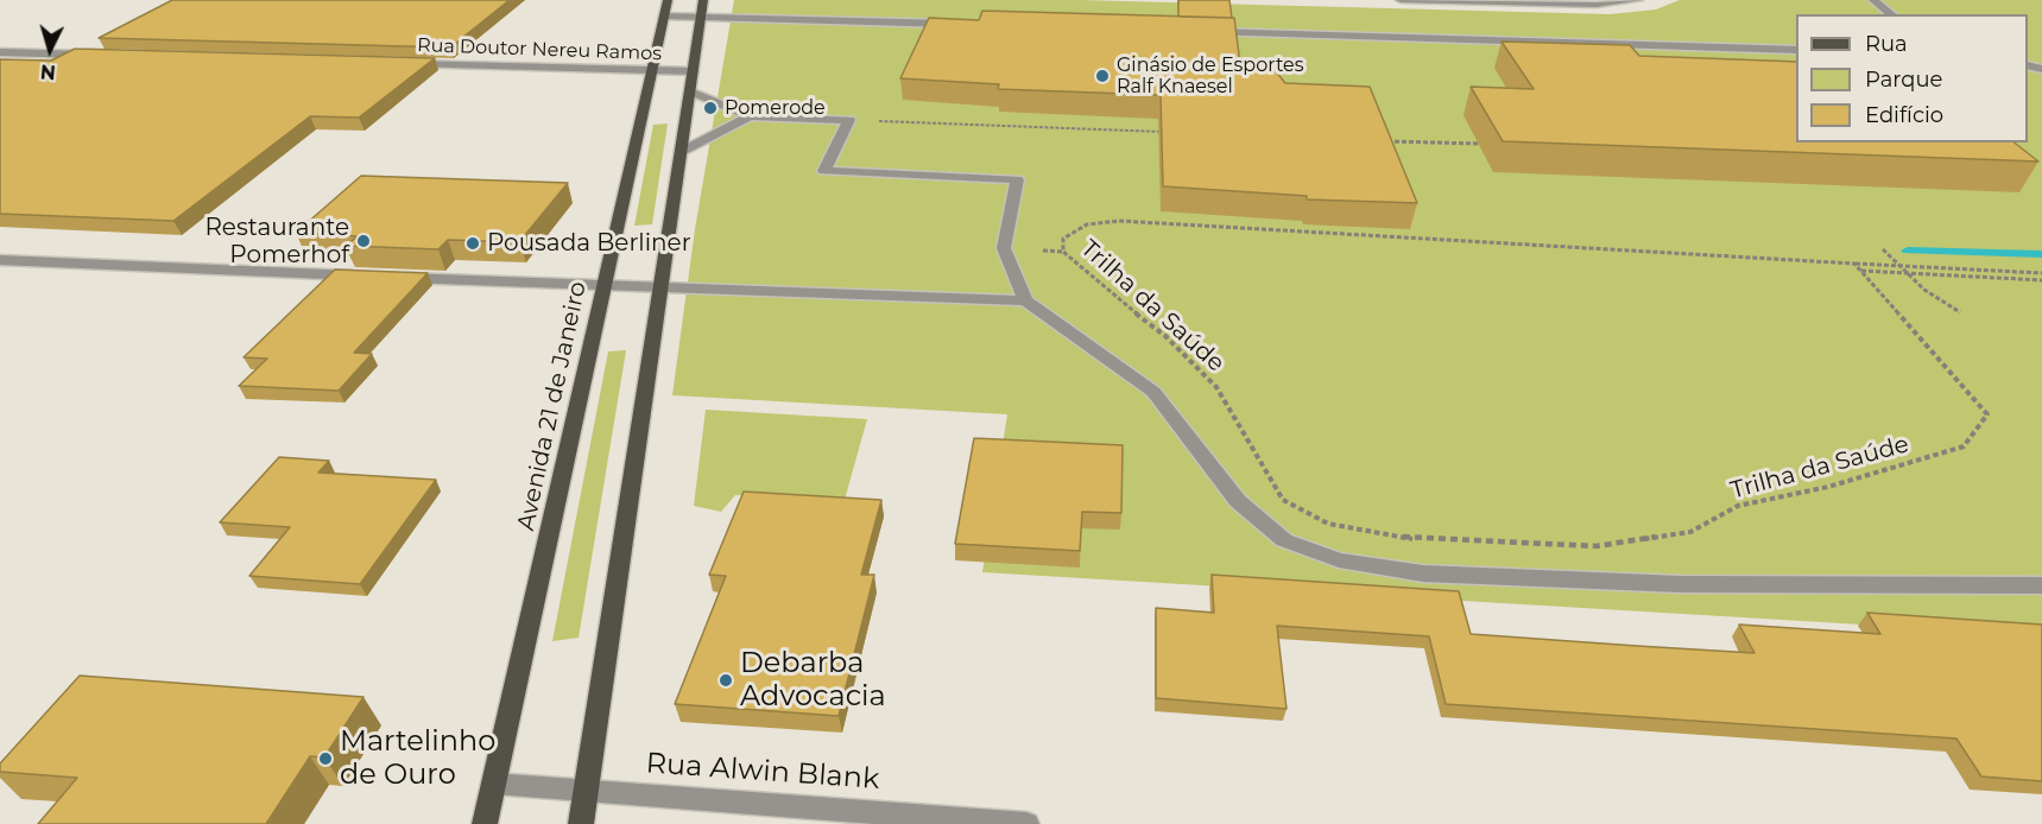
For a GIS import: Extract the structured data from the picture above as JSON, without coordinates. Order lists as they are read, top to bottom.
{
  "streets": {
    "main road": ["Avenida 21 de Janeiro"],
    "street": ["Rua Doutor Nereu Ramos", "Rua Alwin Blank"],
    "path": ["Trilha da Saúde"]
  },
  "crossings": [
    ["Rua Doutor Nereu Ramos", "Avenida 21 de Janeiro"],
    ["Avenida 21 de Janeiro", "Rua Alwin Blank"]
  ],
  "places": [
    "Ginásio de Esportes Ralf Knaesel",
    "Pomerode",
    "Restaurante Pomerhof",
    "Pousada Berliner",
    "Debarba Advocacia",
    "Martelinho de Ouro"
  ],
  "legend": ["Rua", "Parque", "Edifício"],
  "north": "bottom"
}
